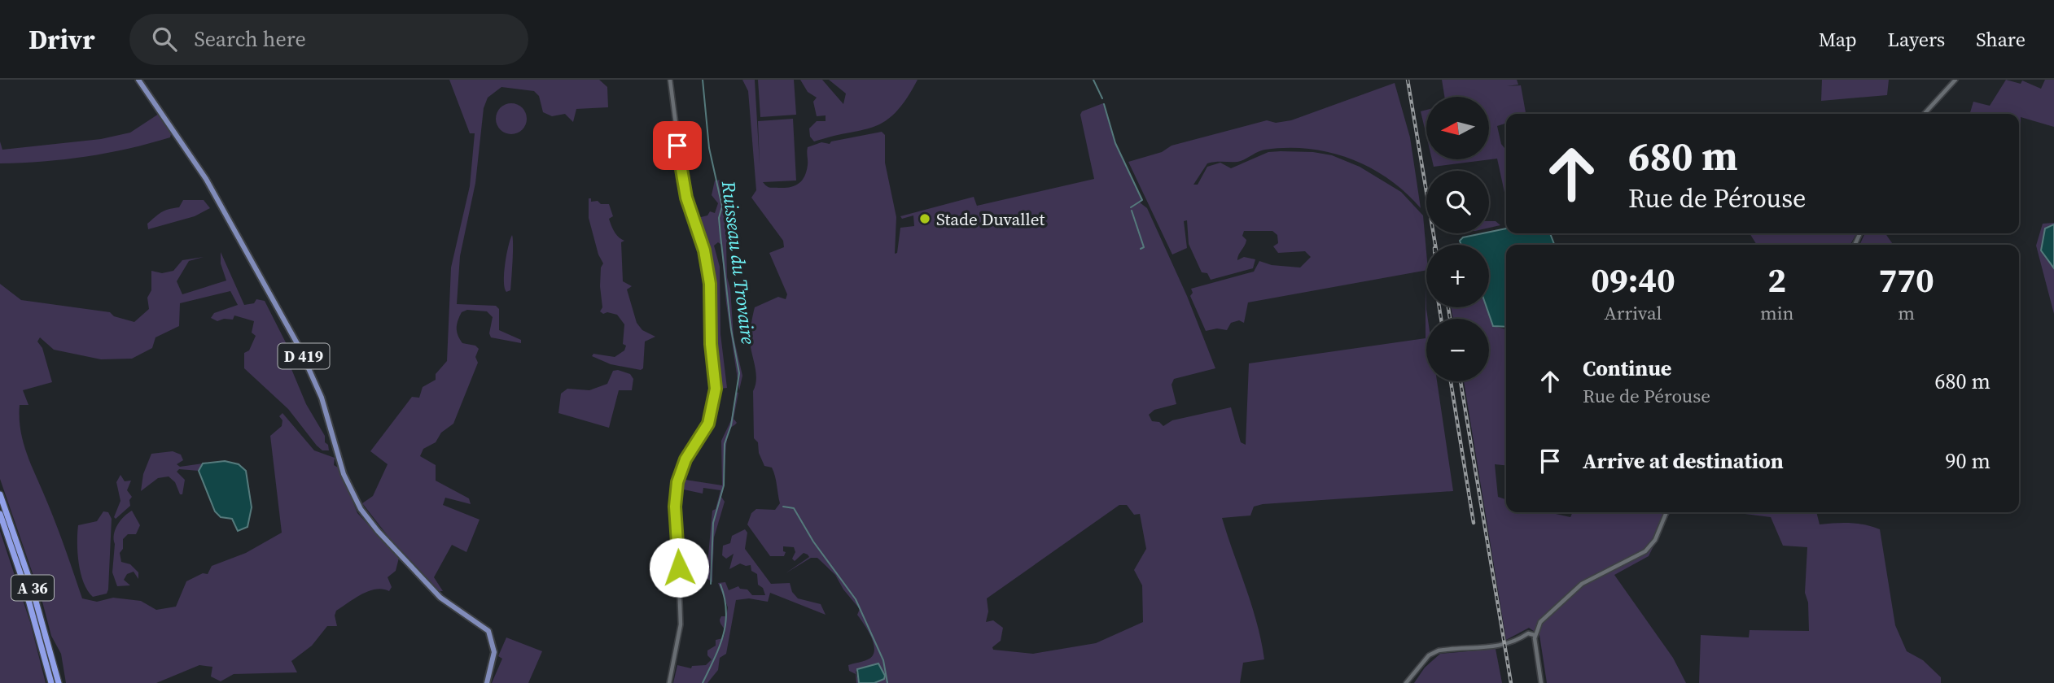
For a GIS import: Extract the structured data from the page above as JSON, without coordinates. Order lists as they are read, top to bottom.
{
  "streets": {
    "highway": ["A 36"],
    "main road": ["D 419"]
  },
  "water": ["Ruisseau du Trovaire"],
  "places": ["Stade Duvallet"],
  "north": "left",
  "page": {
    "header": "Drivr",
    "search": "Search here",
    "nav": ["Map", "Layers", "Share"],
    "map_buttons": ["+", "−"],
    "turn": ["680 m", "Rue de Pérouse"],
    "eta": [
      "09:40",
      "Arrival",
      "2",
      "min",
      "770",
      "m"
    ],
    "list": [
      {
        "name": "Continue",
        "note": "Rue de Pérouse",
        "value": "680 m"
      },
      {
        "name": "Arrive at destination",
        "value": "90 m"
      }
    ]
  }
}
